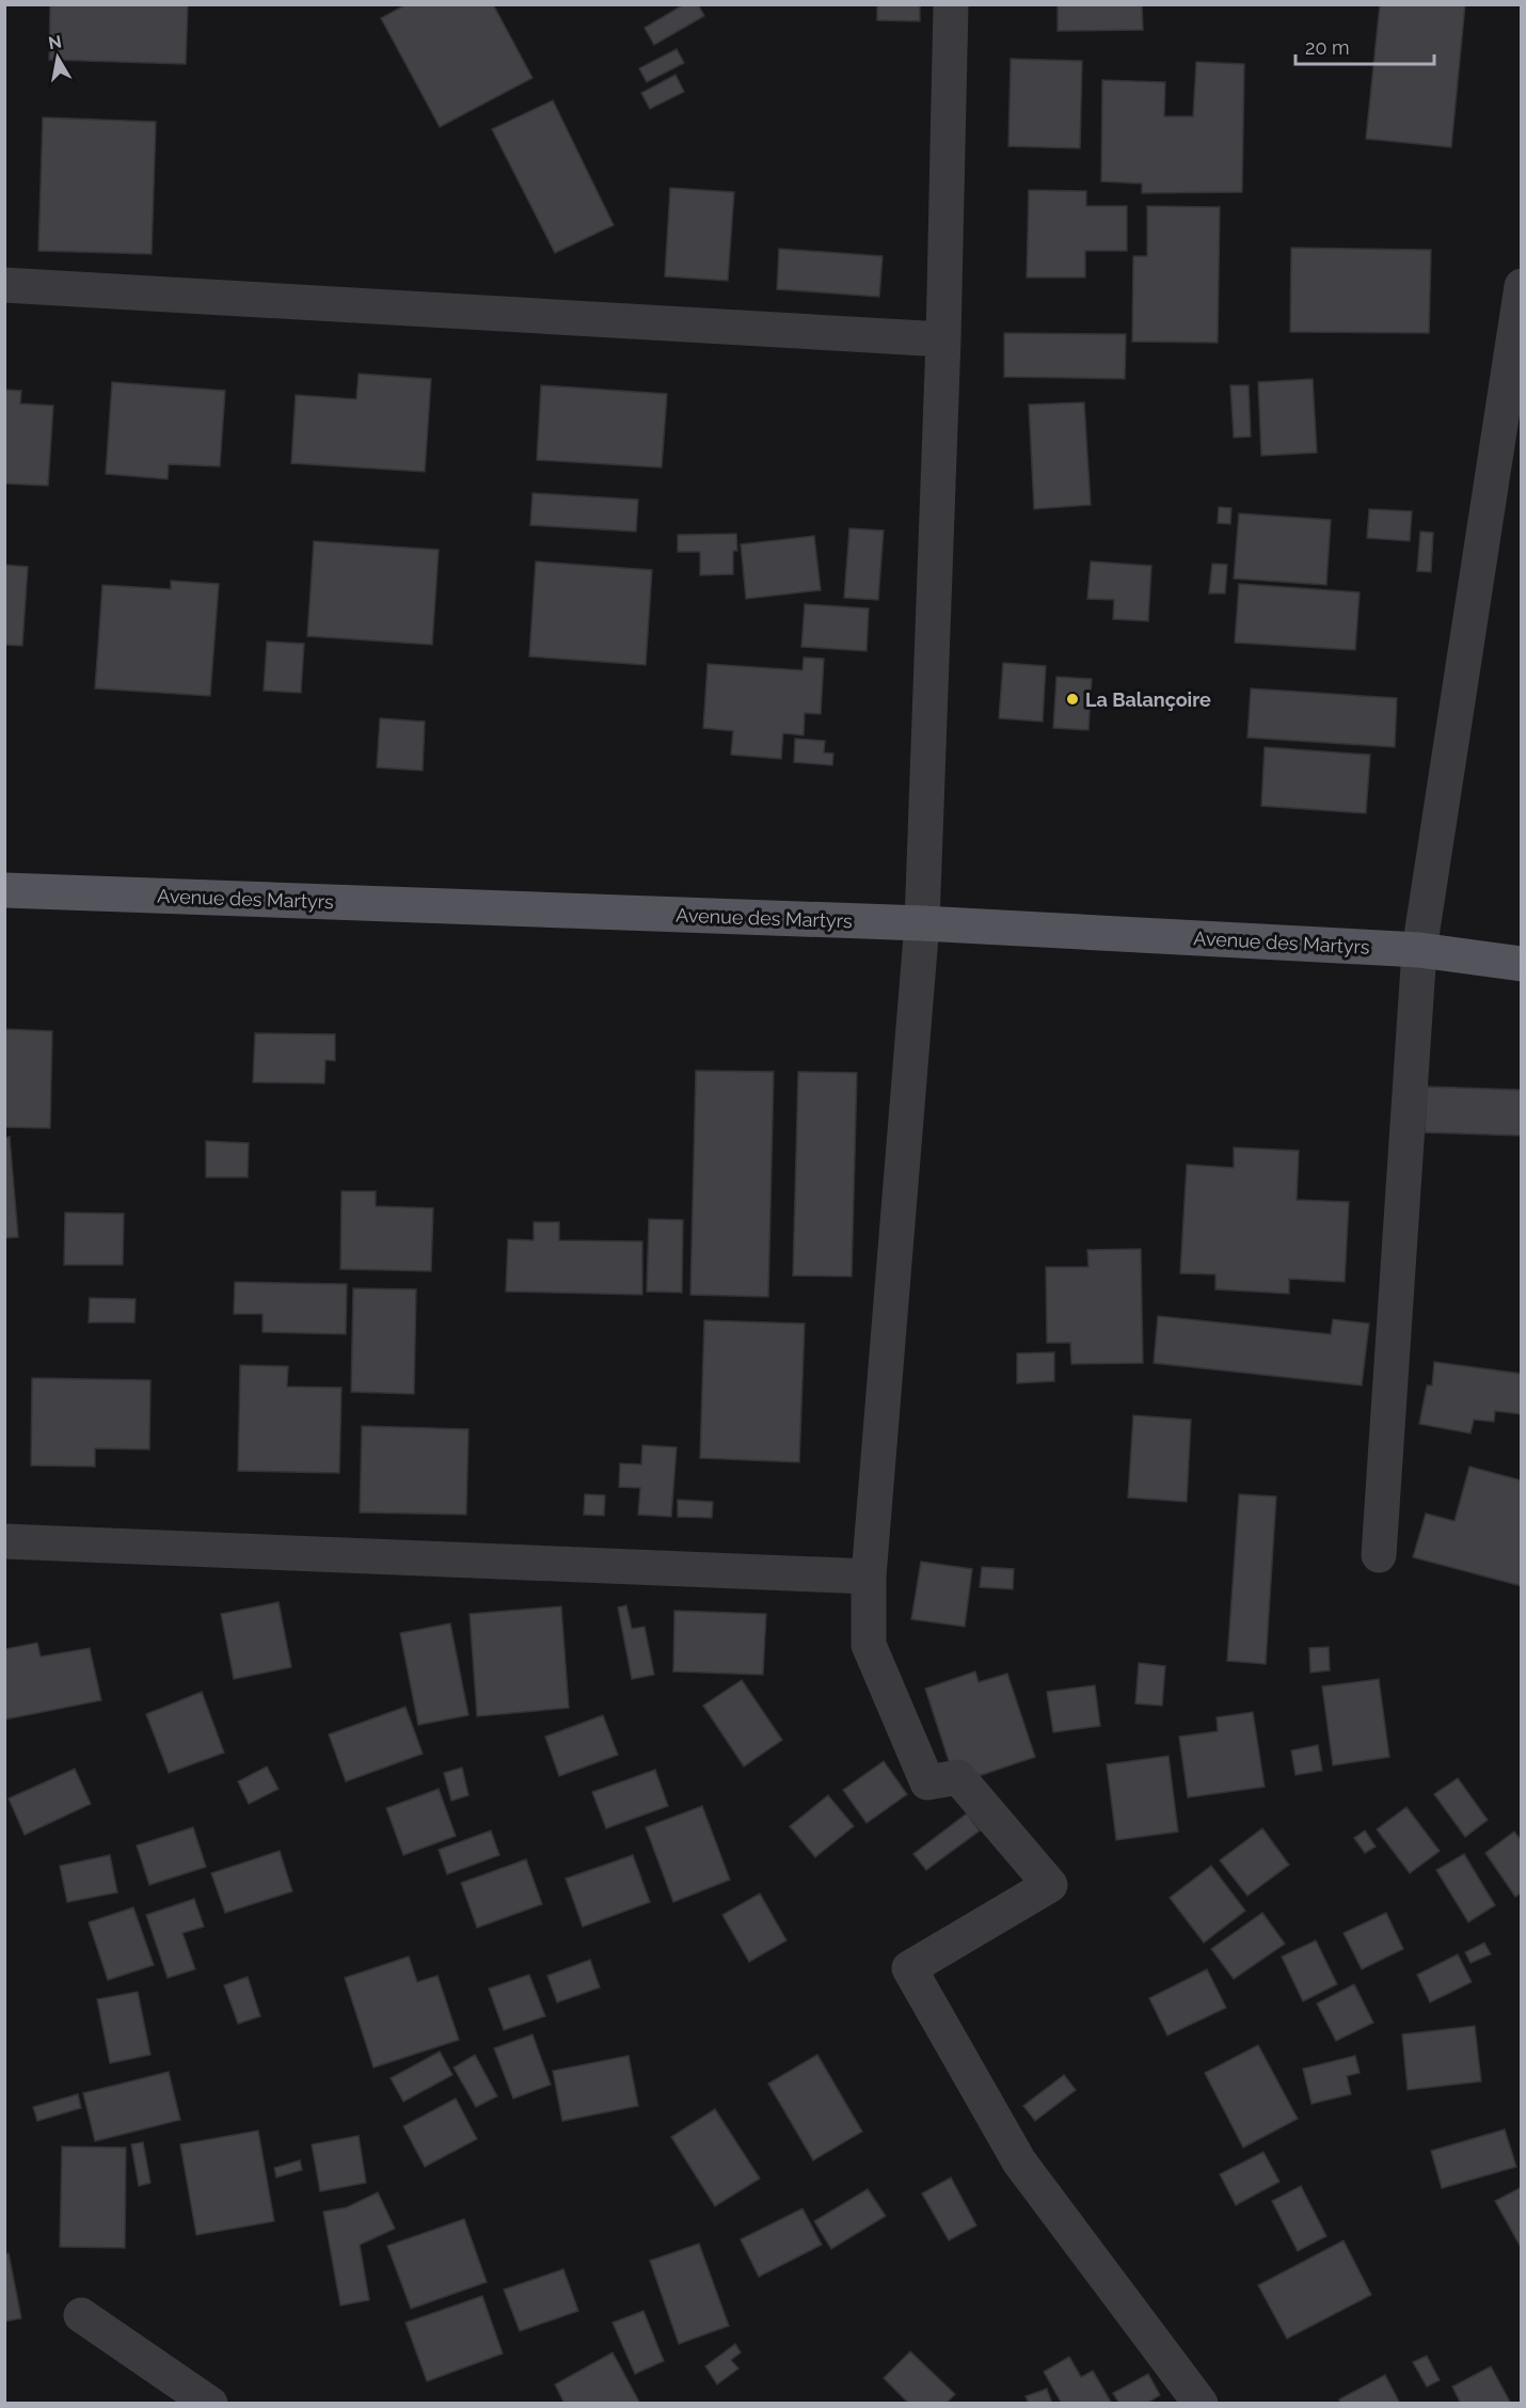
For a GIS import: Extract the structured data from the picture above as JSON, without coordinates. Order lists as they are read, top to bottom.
{
  "streets": {
    "main road": ["Avenue des Martyrs"]
  },
  "places": ["La Balançoire"],
  "scale_bar": "20 m",
  "north": "top"
}
